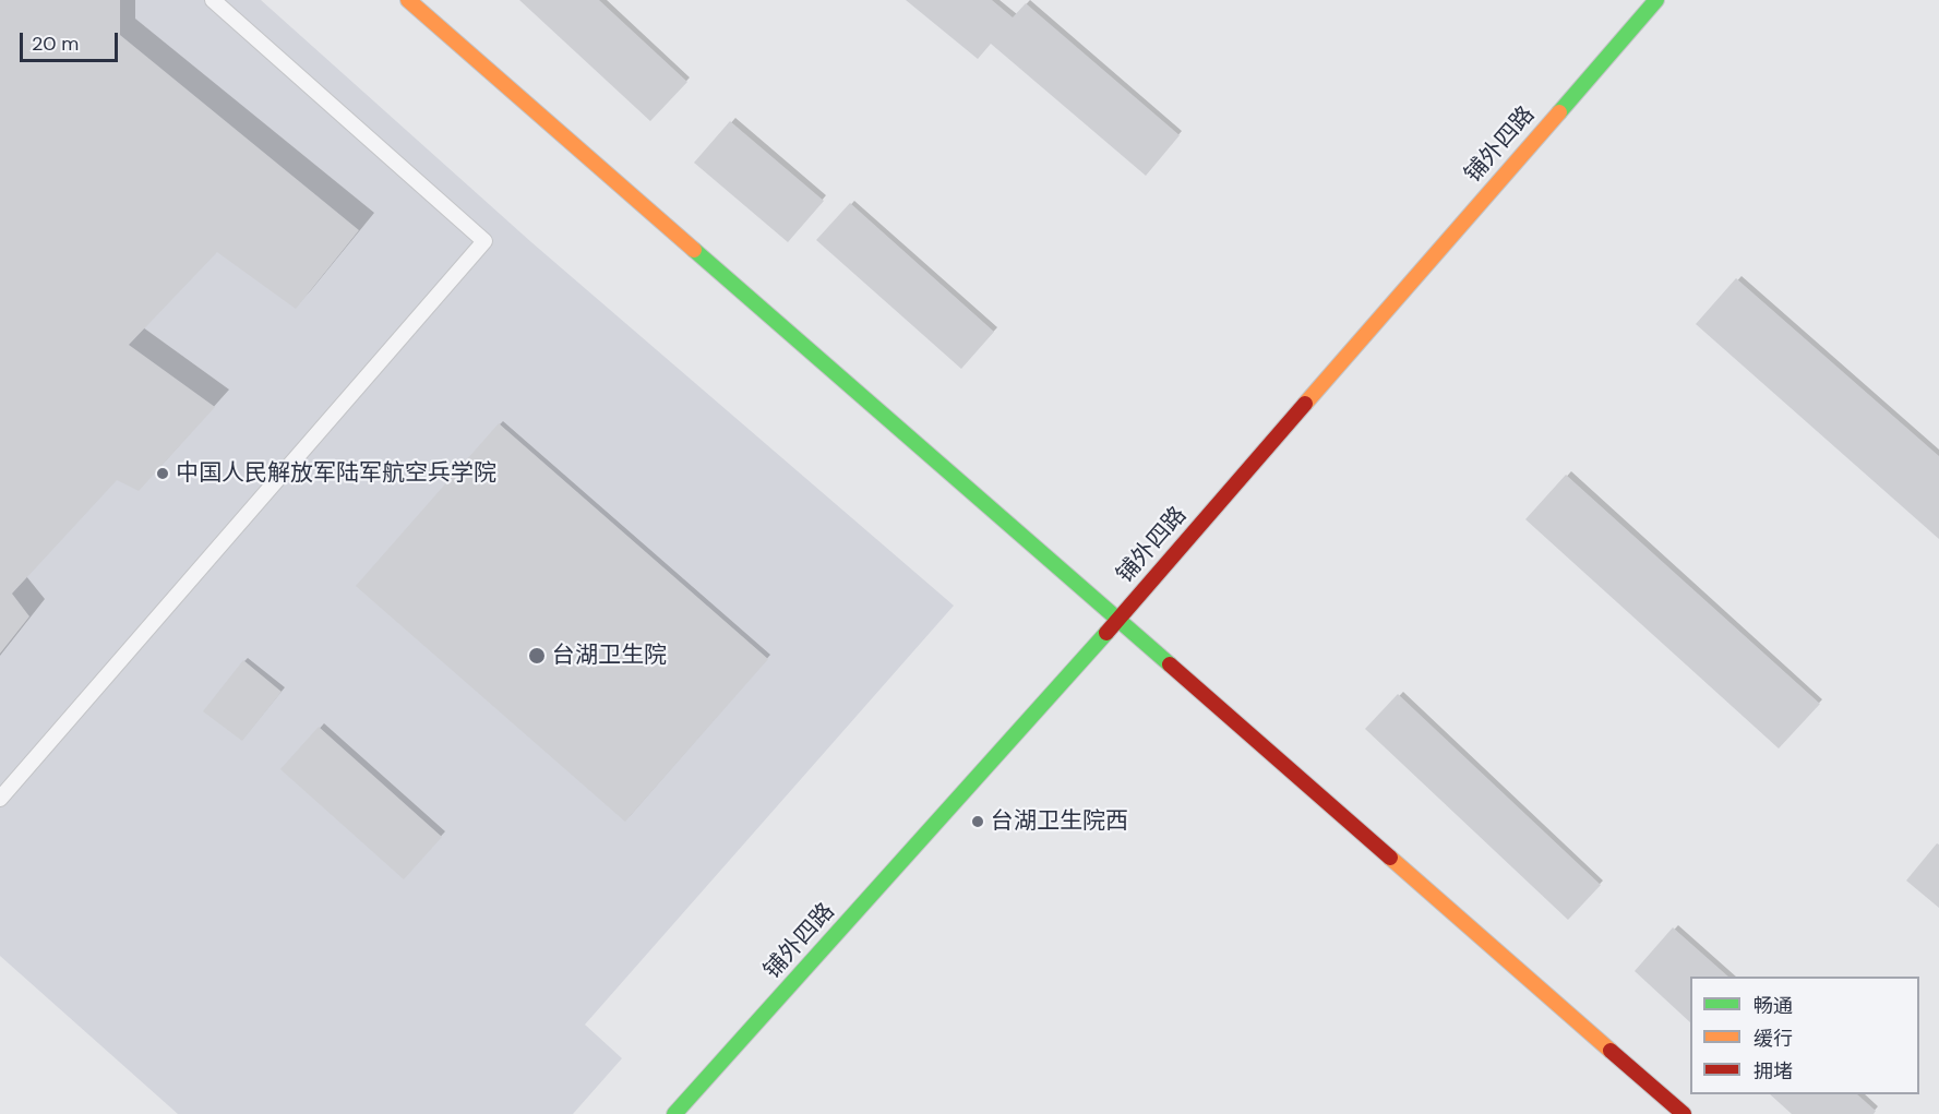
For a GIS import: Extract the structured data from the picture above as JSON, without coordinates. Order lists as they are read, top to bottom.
{
  "streets": {
    "street": ["铺外四路"]
  },
  "places": ["中国人民解放军陆军航空兵学院", "台湖卫生院", "台湖卫生院西"],
  "legend": ["畅通", "缓行", "拥堵"],
  "scale_bar": "20 m"
}
